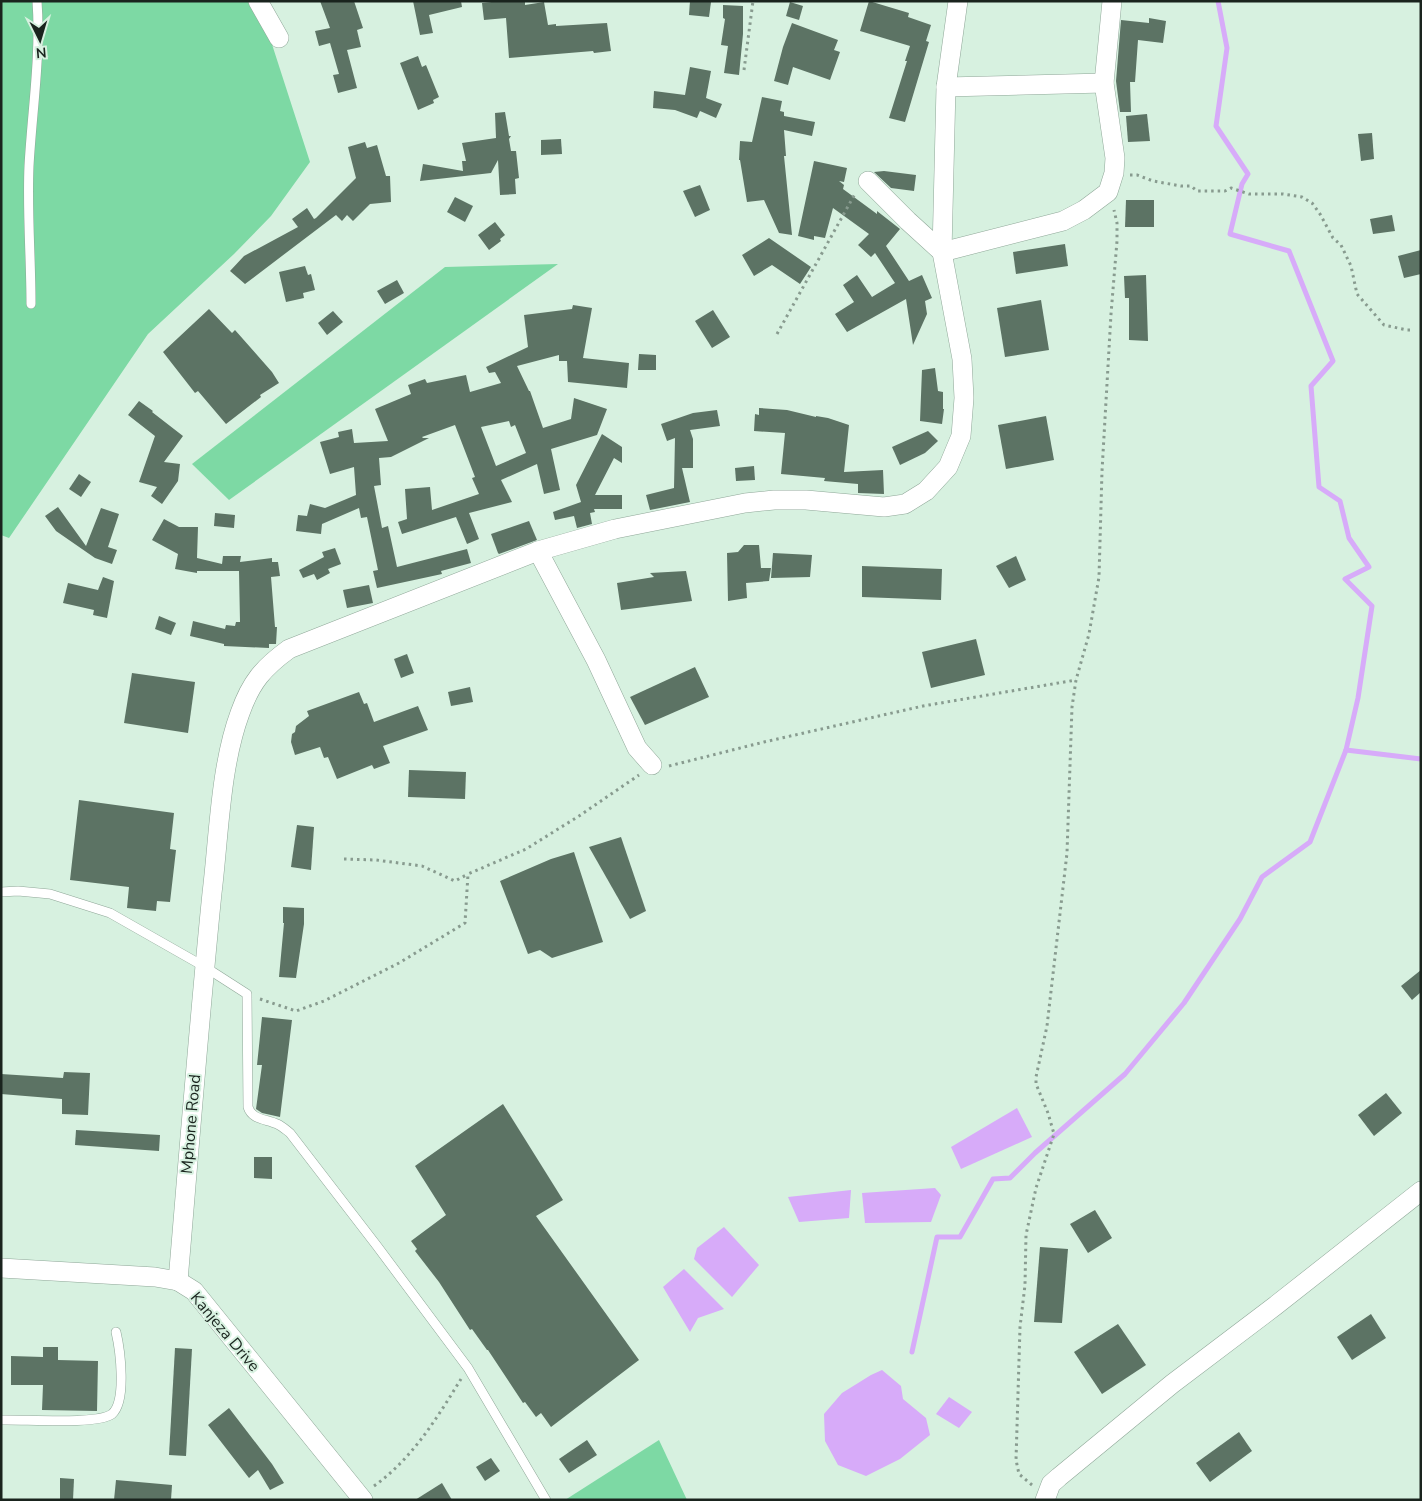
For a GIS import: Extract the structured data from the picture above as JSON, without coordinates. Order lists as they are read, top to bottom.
{
  "streets": {
    "street": ["Mphone Road", "Kanjeza Drive"]
  },
  "crossings": [
    ["Mphone Road", "Kanjeza Drive"]
  ],
  "north": "bottom"
}
